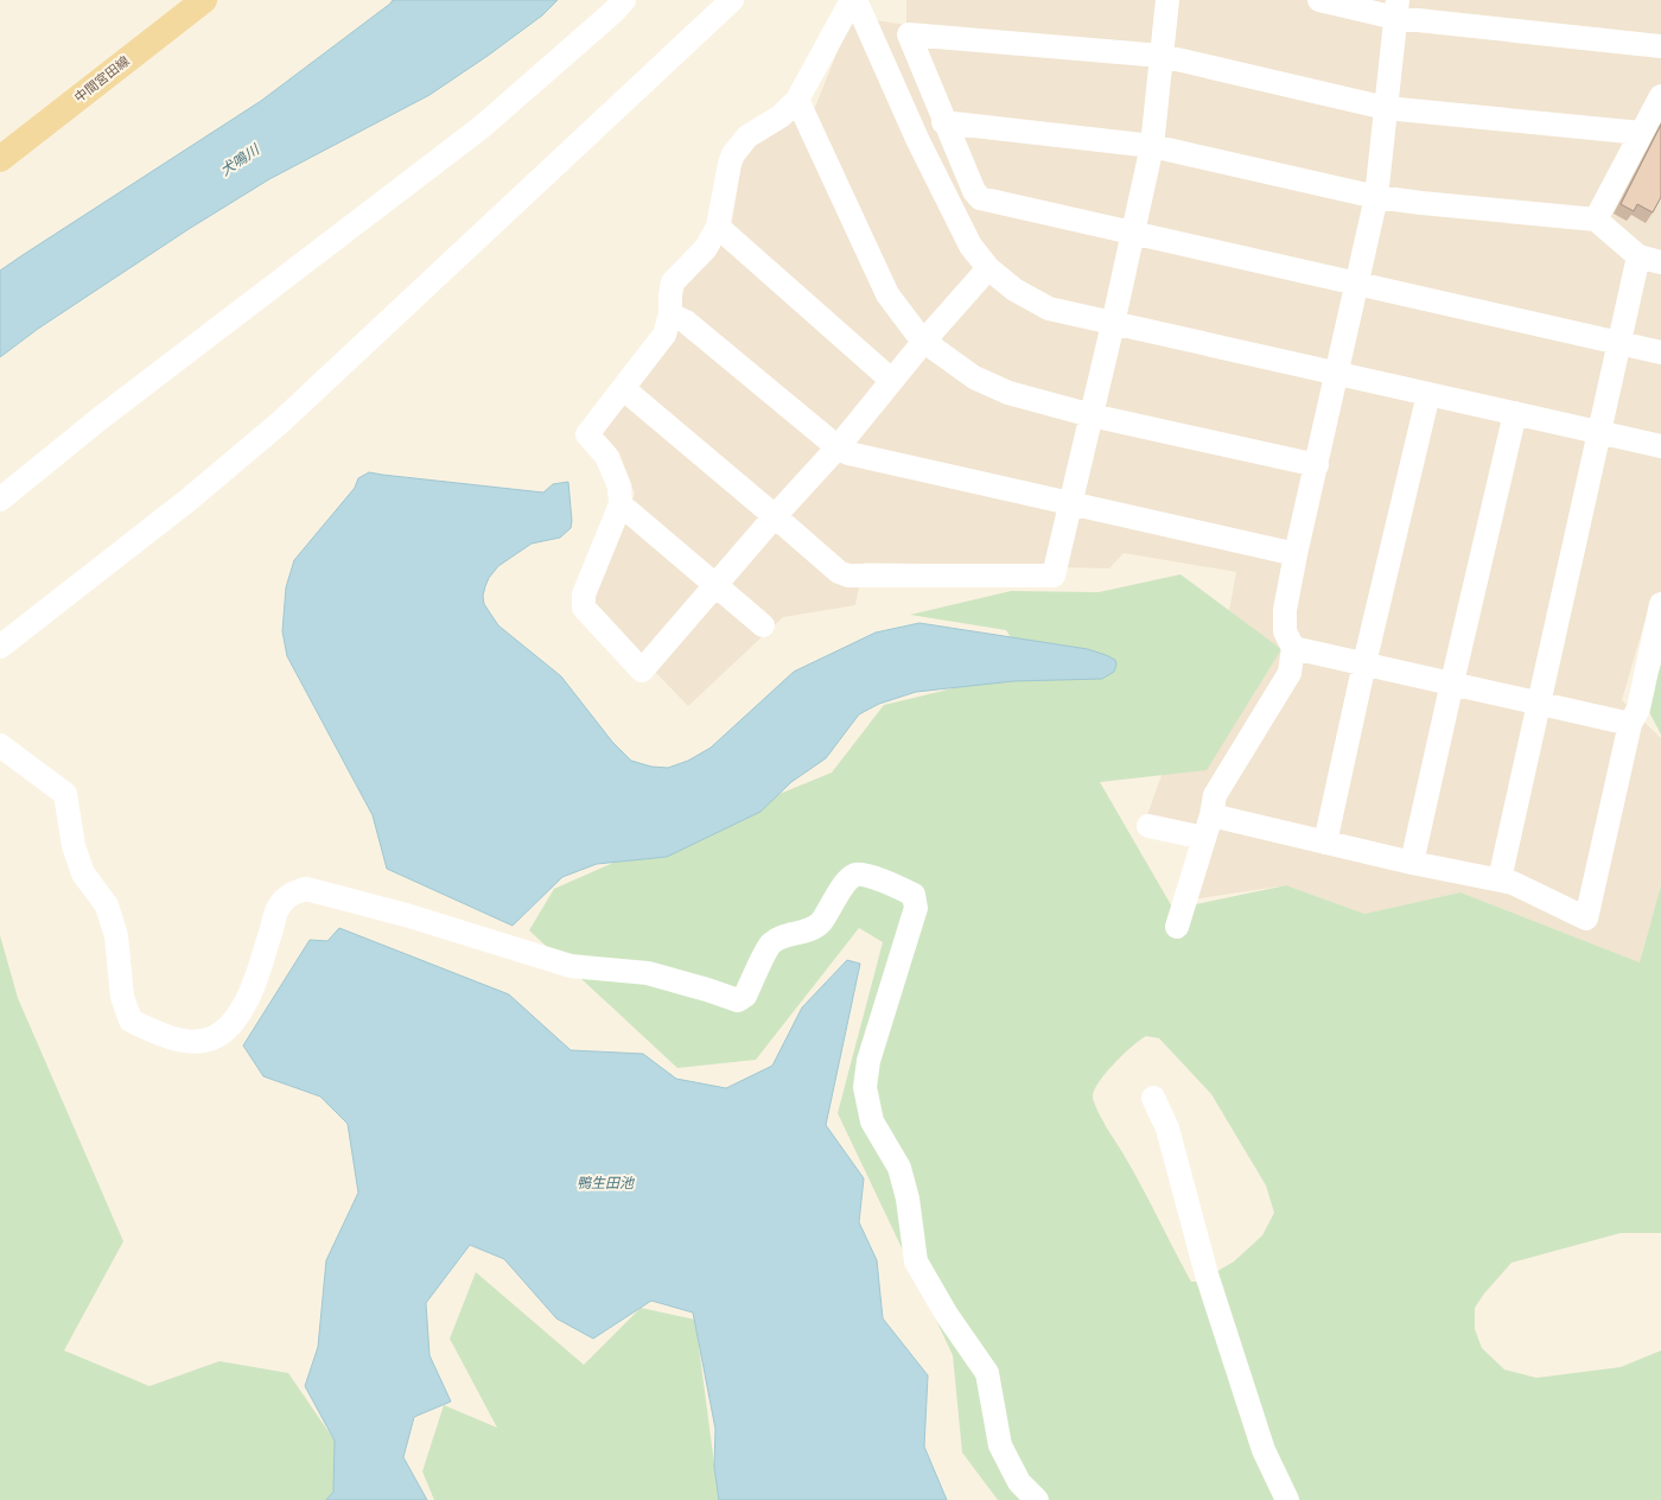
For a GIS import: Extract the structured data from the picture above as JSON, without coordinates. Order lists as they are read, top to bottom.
{
  "streets": {
    "main road": ["中間宮田線"]
  },
  "water": ["犬鳴川", "鴨生田池"]
}
